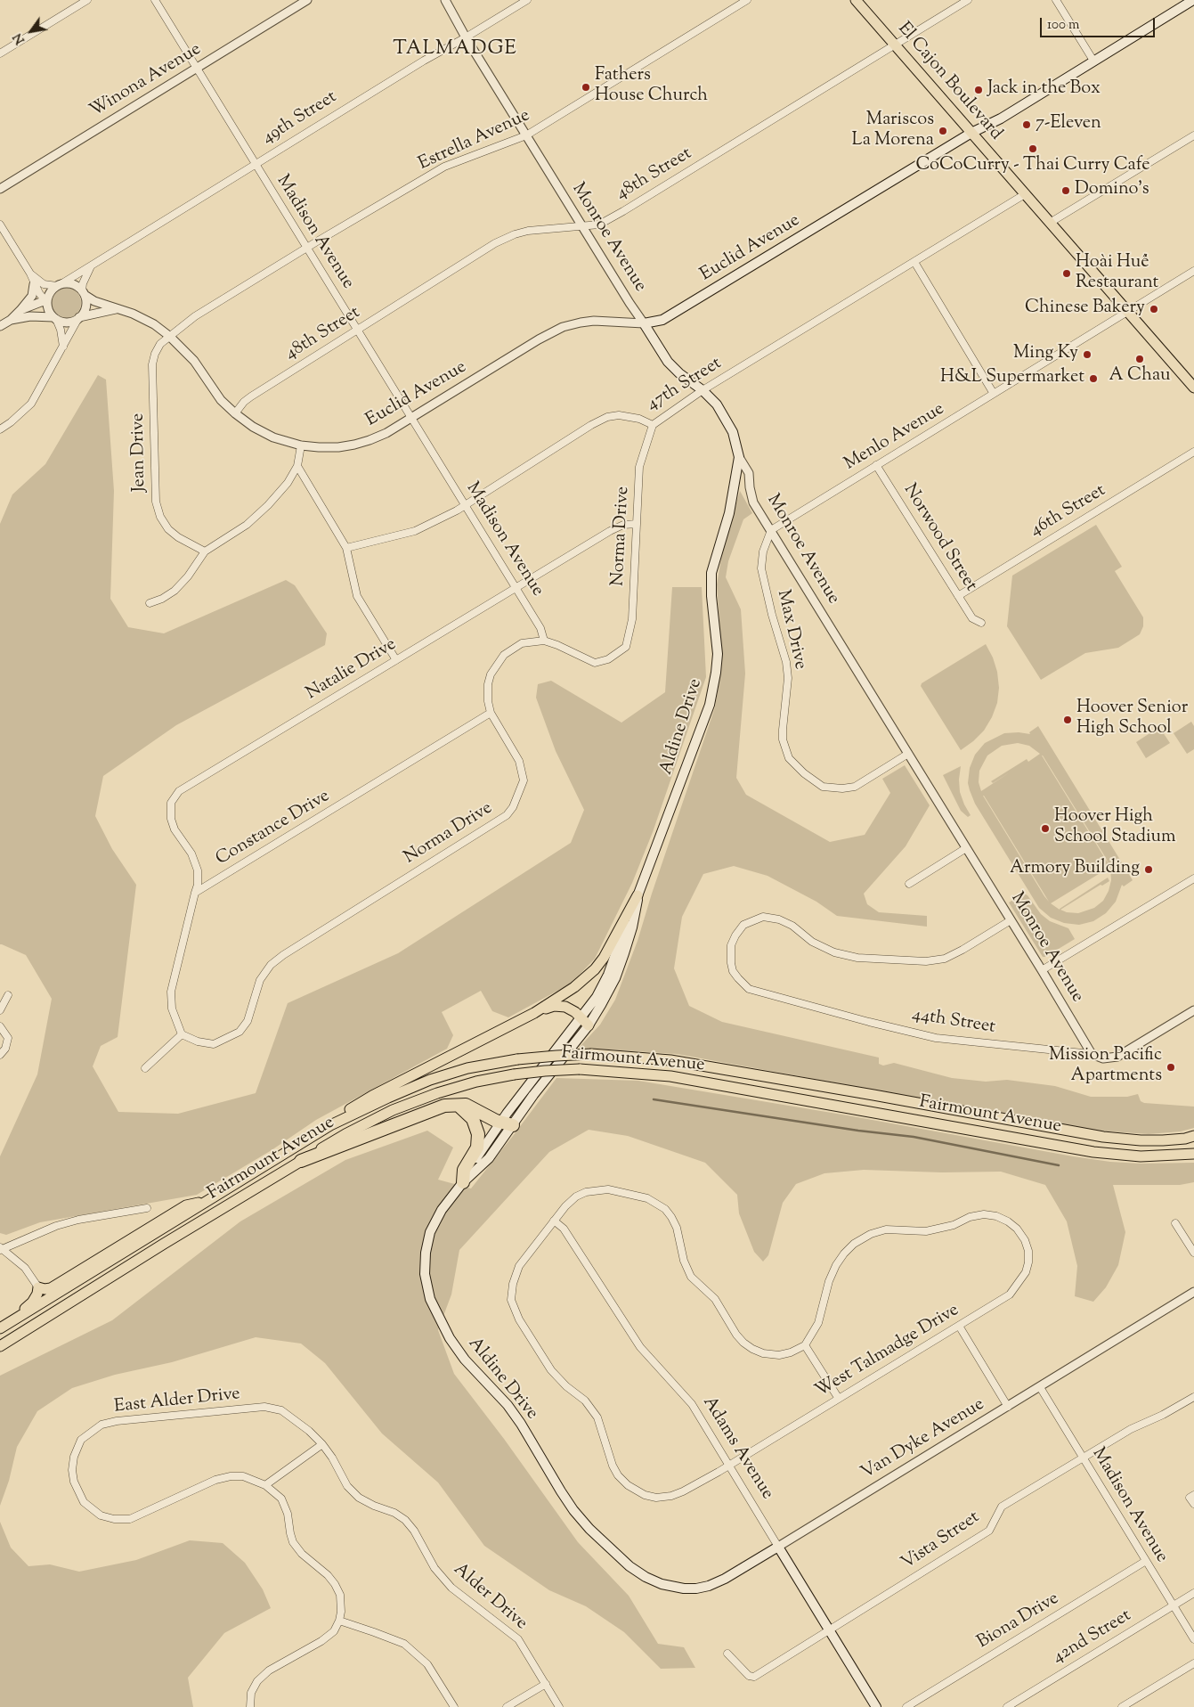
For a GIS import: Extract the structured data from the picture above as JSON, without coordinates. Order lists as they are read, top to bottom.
{
  "streets": {
    "main road": [
      "El Cajon Boulevard",
      "Monroe Avenue",
      "Euclid Avenue",
      "Aldine Drive",
      "Fairmount Avenue",
      "Van Dyke Avenue",
      "Adams Avenue"
    ],
    "street": [
      "Winona Avenue",
      "49th Street",
      "Estrella Avenue",
      "48th Street",
      "Madison Avenue",
      "47th Street",
      "Menlo Avenue",
      "Jean Drive",
      "46th Street",
      "Norma Drive",
      "Norwood Street",
      "Max Drive",
      "Natalie Drive",
      "Constance Drive",
      "44th Street",
      "West Talmadge Drive",
      "East Alder Drive",
      "Vista Street",
      "Alder Drive",
      "Biona Drive",
      "42nd Street"
    ]
  },
  "crossings": [
    ["Winona Avenue", "Madison Avenue"],
    ["El Cajon Boulevard", "48th Street"],
    ["El Cajon Boulevard", "Euclid Avenue"],
    ["El Cajon Boulevard", "47th Street"],
    ["El Cajon Boulevard", "Menlo Avenue"],
    ["49th Street", "Madison Avenue"],
    ["49th Street", "Monroe Avenue"],
    ["Estrella Avenue", "Madison Avenue"],
    ["Estrella Avenue", "Monroe Avenue"],
    ["Estrella Avenue", "Jean Drive"],
    ["48th Street", "Madison Avenue"],
    ["48th Street", "Monroe Avenue"],
    ["Madison Avenue", "Euclid Avenue"],
    ["Madison Avenue", "47th Street"],
    ["Madison Avenue", "Norma Drive"],
    ["Madison Avenue", "Natalie Drive"],
    ["Madison Avenue", "Van Dyke Avenue"],
    ["Madison Avenue", "Vista Street"],
    ["Madison Avenue", "Biona Drive"],
    ["Madison Avenue", "42nd Street"],
    ["Monroe Avenue", "Euclid Avenue"],
    ["Monroe Avenue", "47th Street"],
    ["Monroe Avenue", "Menlo Avenue"],
    ["Monroe Avenue", "Max Drive"],
    ["Monroe Avenue", "Aldine Drive"],
    ["Monroe Avenue", "44th Street"],
    ["47th Street", "Norma Drive"],
    ["Menlo Avenue", "Norwood Street"],
    ["Menlo Avenue", "Max Drive"],
    ["46th Street", "Norwood Street"],
    ["Norma Drive", "Natalie Drive"],
    ["Norma Drive", "Constance Drive"],
    ["Natalie Drive", "Constance Drive"],
    ["Aldine Drive", "Van Dyke Avenue"],
    ["West Talmadge Drive", "Adams Avenue"],
    ["East Alder Drive", "Alder Drive"],
    ["Van Dyke Avenue", "Adams Avenue"],
    ["Adams Avenue", "Vista Street"]
  ],
  "districts": ["TALMADGE"],
  "places": [
    "Fathers House Church",
    "Jack in the Box",
    "7-Eleven",
    "Mariscos La Morena",
    "CoCoCurry - Thai Curry Cafe",
    "Domino's",
    "Hoài Huế Restaurant",
    "Chinese Bakery",
    "Ming Ky",
    "A Chau",
    "H&L Supermarket",
    "Hoover Senior High School",
    "Hoover High School Stadium",
    "Armory Building",
    "Mission Pacific Apartments"
  ],
  "scale_bar": "100 m",
  "north": "bottom left"
}
